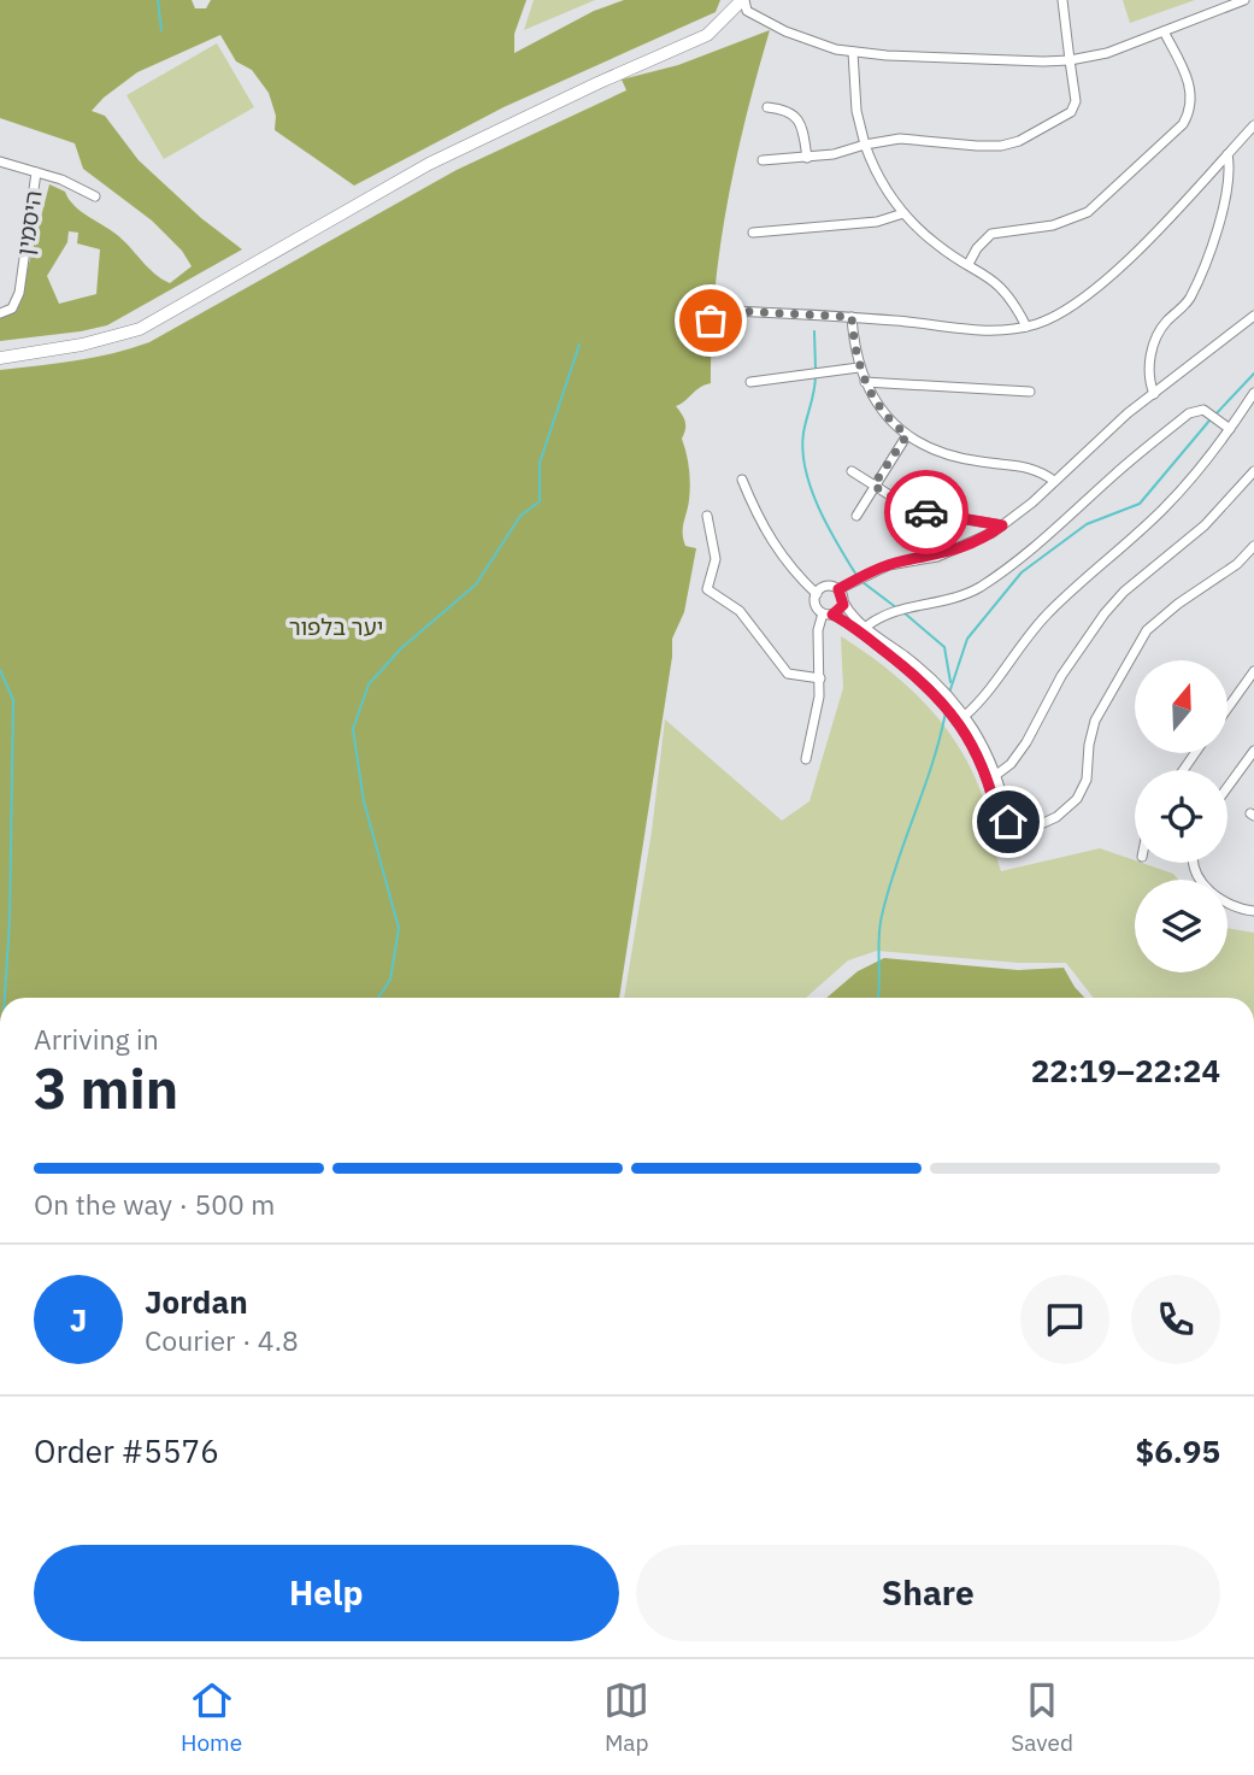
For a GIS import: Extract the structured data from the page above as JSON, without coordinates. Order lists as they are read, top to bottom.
{
  "streets": {
    "street": ["היסמין"]
  },
  "parks": ["יער בלפור"],
  "north": "top",
  "page": {
    "heading": ["3 min", "Arriving in", "22:19–22:24"],
    "panel": [
      "Jordan",
      "Courier · 4.8",
      "Order #5576",
      "$6.95"
    ],
    "bar": "On the way · 500 m",
    "round": "J",
    "buttons": ["Help", "Share"],
    "tabs": ["Home", "Map", "Saved"]
  }
}
